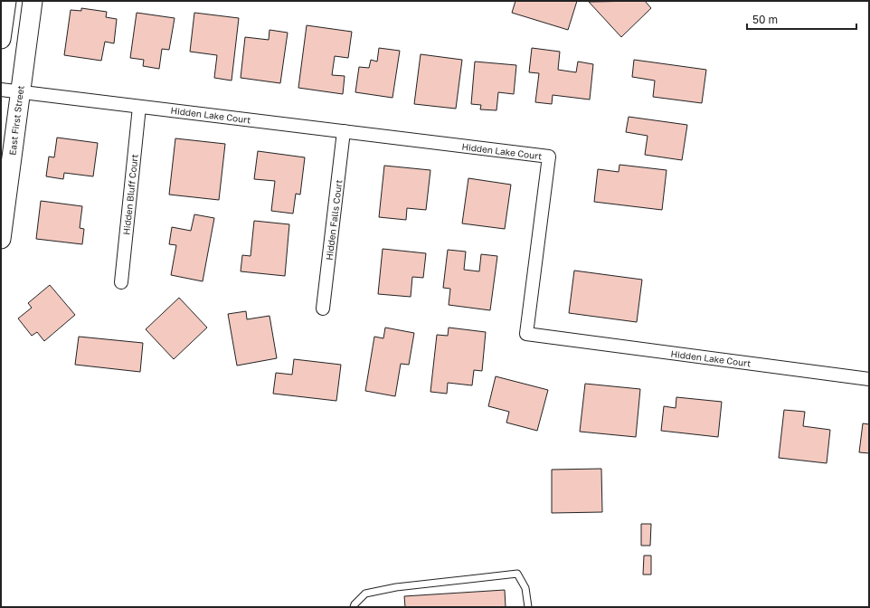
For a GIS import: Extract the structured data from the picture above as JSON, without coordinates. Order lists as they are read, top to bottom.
{
  "streets": {
    "main road": ["East First Street"],
    "street": ["Hidden Lake Court", "Hidden Bluff Court", "Hidden Falls Court"]
  },
  "crossings": [
    ["Hidden Lake Court", "East First Street"],
    ["Hidden Lake Court", "Hidden Bluff Court"],
    ["Hidden Lake Court", "Hidden Falls Court"]
  ],
  "scale_bar": "50 m"
}
